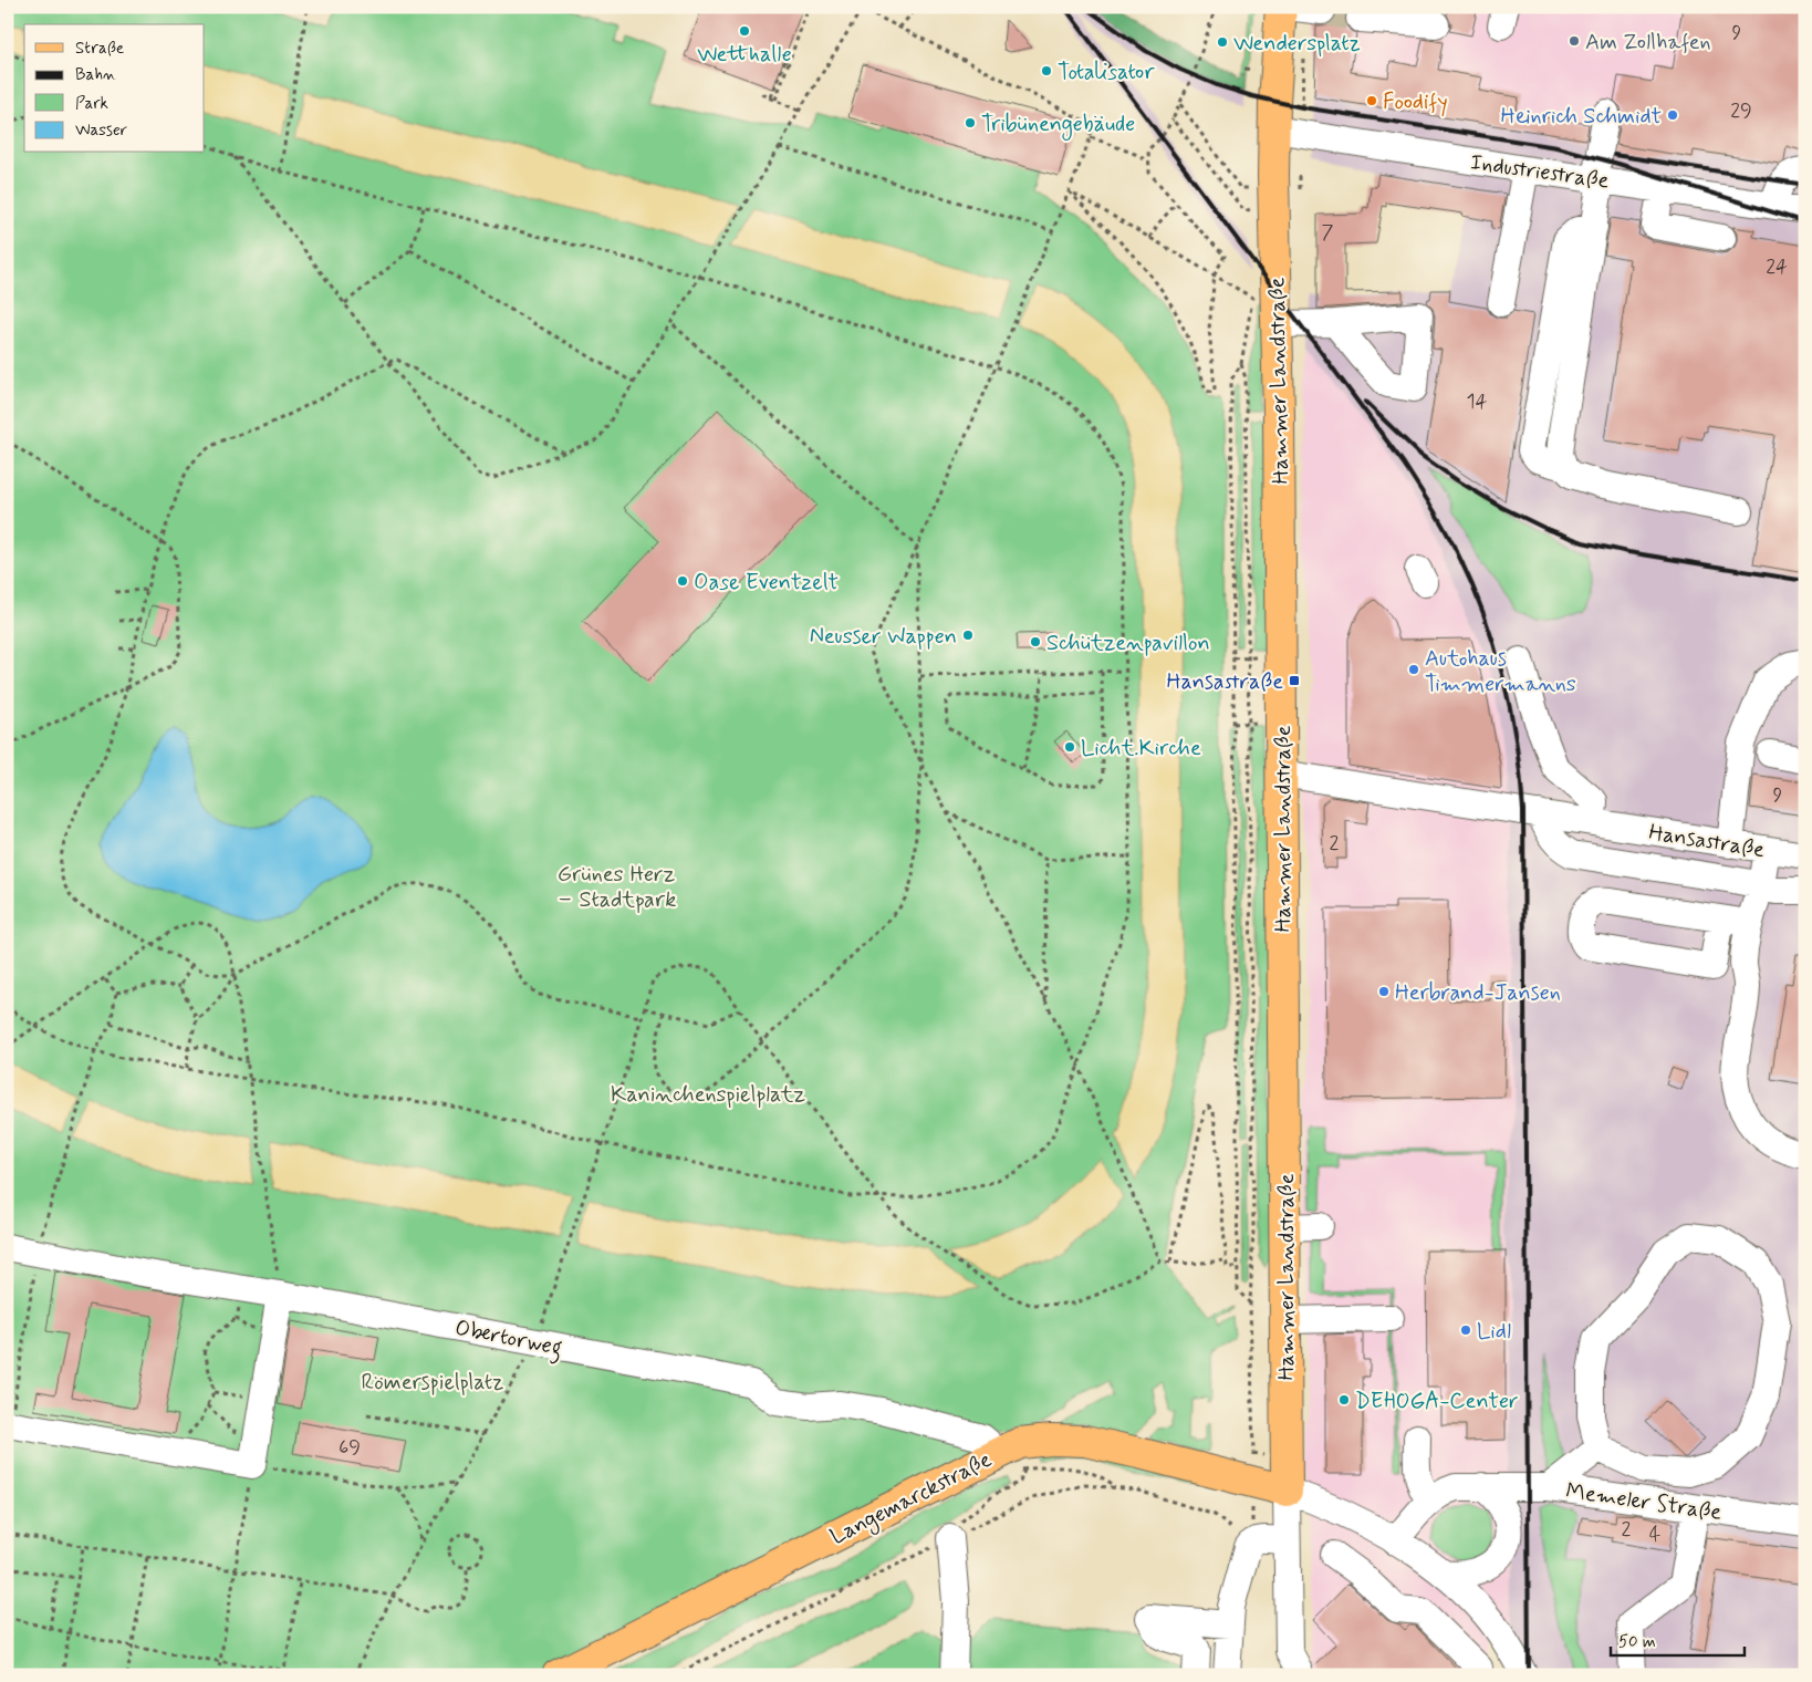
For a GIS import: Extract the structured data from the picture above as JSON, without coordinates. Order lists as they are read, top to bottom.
{
  "streets": {
    "main road": ["Hammer Landstraße", "Langemarckstraße"],
    "street": [
      "Industriestraße",
      "Hansastraße",
      "Obertorweg",
      "Memeler Straße"
    ]
  },
  "crossings": [
    ["Industriestraße", "Hammer Landstraße"],
    ["Hammer Landstraße", "Hansastraße"],
    ["Hammer Landstraße", "Langemarckstraße"],
    ["Obertorweg", "Langemarckstraße"]
  ],
  "parks": ["Grünes Herz – Stadtpark", "Kaninchenspielplatz", "Römerspielplatz"],
  "places": {
    "other": [
      "Wetthalle",
      "Am Zollhafen",
      "Wendersplatz",
      "Totalisator",
      "Foodify",
      "Heinrich Schmidt",
      "Tribünengebäude",
      "Oase Eventzelt",
      "Neusser Wappen",
      "Schützenpavillon",
      "Autohaus Timmermanns",
      "Licht.Kirche",
      "Herbrand-Jansen",
      "Lidl",
      "DEHOGA-Center"
    ],
    "transit": ["Hansastraße"]
  },
  "house_numbers": [
    "9",
    "29",
    "7",
    "24",
    "14",
    "9",
    "2",
    "69",
    "2",
    "4"
  ],
  "legend": [
    "Straße",
    "Bahn",
    "Park",
    "Wasser"
  ],
  "scale_bar": "50 m"
}
